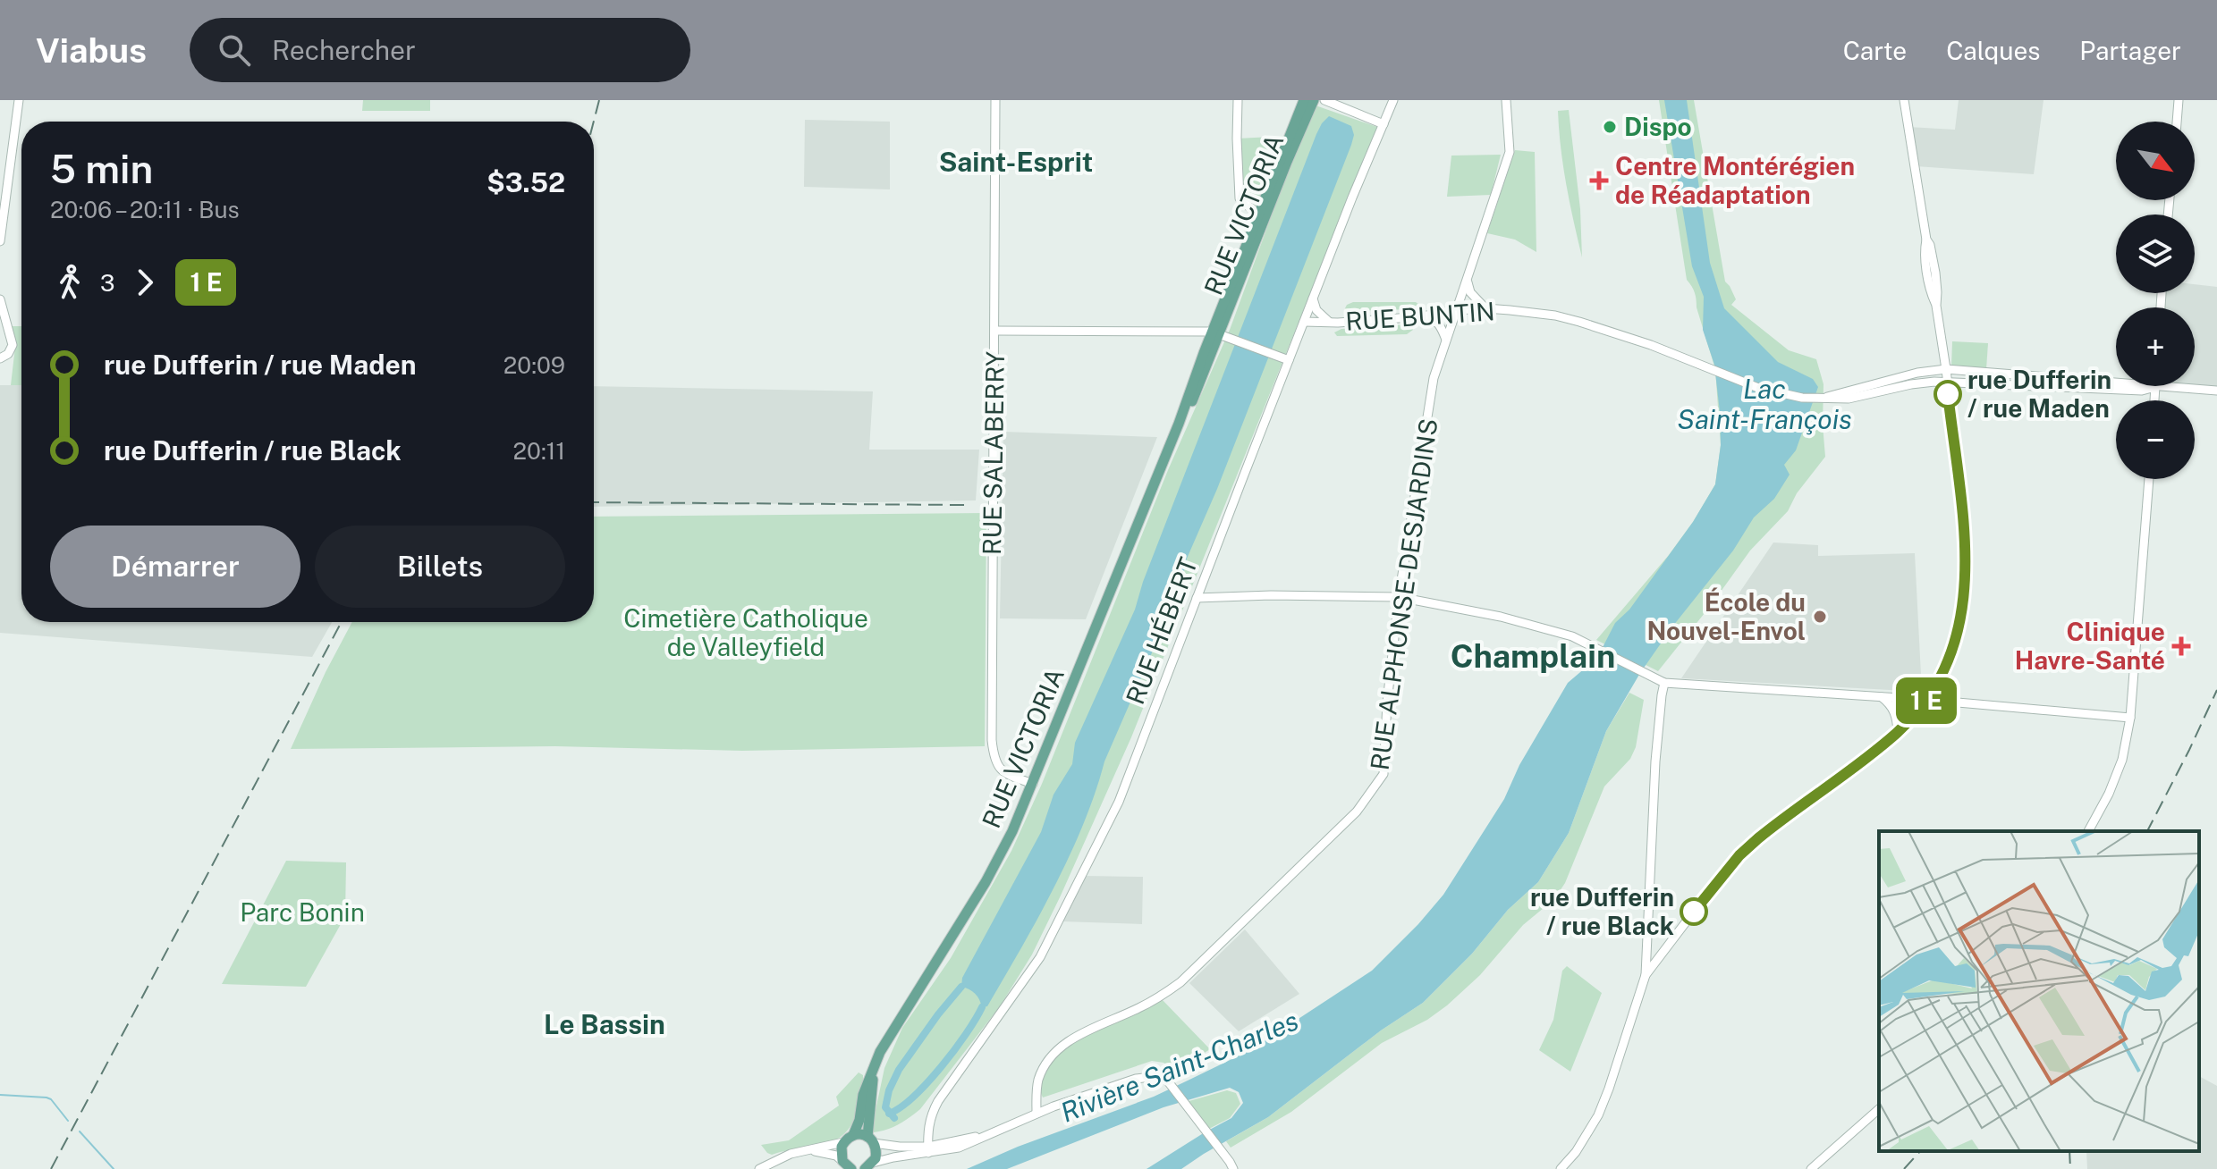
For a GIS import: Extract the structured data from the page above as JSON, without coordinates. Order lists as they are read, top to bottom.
{
  "streets": {
    "main road": ["RUE VICTORIA"],
    "street": [
      "RUE BUNTIN",
      "RUE SALABERRY",
      "RUE ALPHONSE-DESJARDINS",
      "RUE HÉBERT"
    ]
  },
  "crossings": [
    ["RUE VICTORIA", "RUE SALABERRY"],
    ["RUE BUNTIN", "RUE ALPHONSE-DESJARDINS"],
    ["RUE BUNTIN", "RUE HÉBERT"]
  ],
  "districts": ["Saint-Esprit", "Champlain", "Le Bassin"],
  "water": ["Lac Saint-François", "Rivière Saint-Charles"],
  "parks": ["Cimetière Catholique de Valleyfield", "Parc Bonin"],
  "places": {
    "other": [
      "Dispo",
      "rue Dufferin / rue Maden",
      "École du Nouvel-Envol",
      "rue Dufferin / rue Black"
    ],
    "health": ["Centre Montérégien de Réadaptation", "Clinique Havre-Santé"]
  },
  "north": "bottom right",
  "page": {
    "header": "Viabus",
    "search": "Rechercher",
    "nav": ["Carte", "Calques", "Partager"],
    "on_map": "1 E",
    "map_buttons": ["+", "−"],
    "heading": ["5 min", "20:06 – 20:11 · Bus", "$3.52"],
    "legs": ["3", "1 E"],
    "list": [
      {
        "name": "rue Dufferin / rue Maden",
        "value": "20:09"
      },
      {
        "name": "rue Dufferin / rue Black",
        "value": "20:11"
      }
    ],
    "buttons": ["Démarrer", "Billets"]
  }
}
